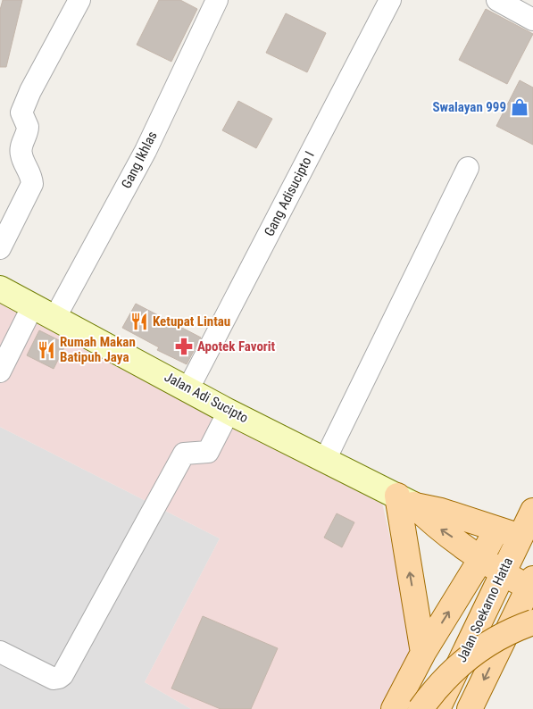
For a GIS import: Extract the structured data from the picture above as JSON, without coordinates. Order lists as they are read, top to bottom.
{
  "streets": {
    "main road": ["Jalan Adi Sucipto", "Jalan Soekarno Hatta"],
    "street": ["Gang Ikhlas", "Gang Adisucipto I"]
  },
  "crossings": [
    ["Gang Ikhlas", "Jalan Adi Sucipto"],
    ["Gang Adisucipto I", "Jalan Adi Sucipto"],
    ["Jalan Adi Sucipto", "Jalan Soekarno Hatta"]
  ],
  "places": {
    "shop": ["Swalayan 999"],
    "restaurant": ["Ketupat Lintau", "Rumah Makan Batipuh Jaya"],
    "pharmacy": ["Apotek Favorit"]
  }
}
